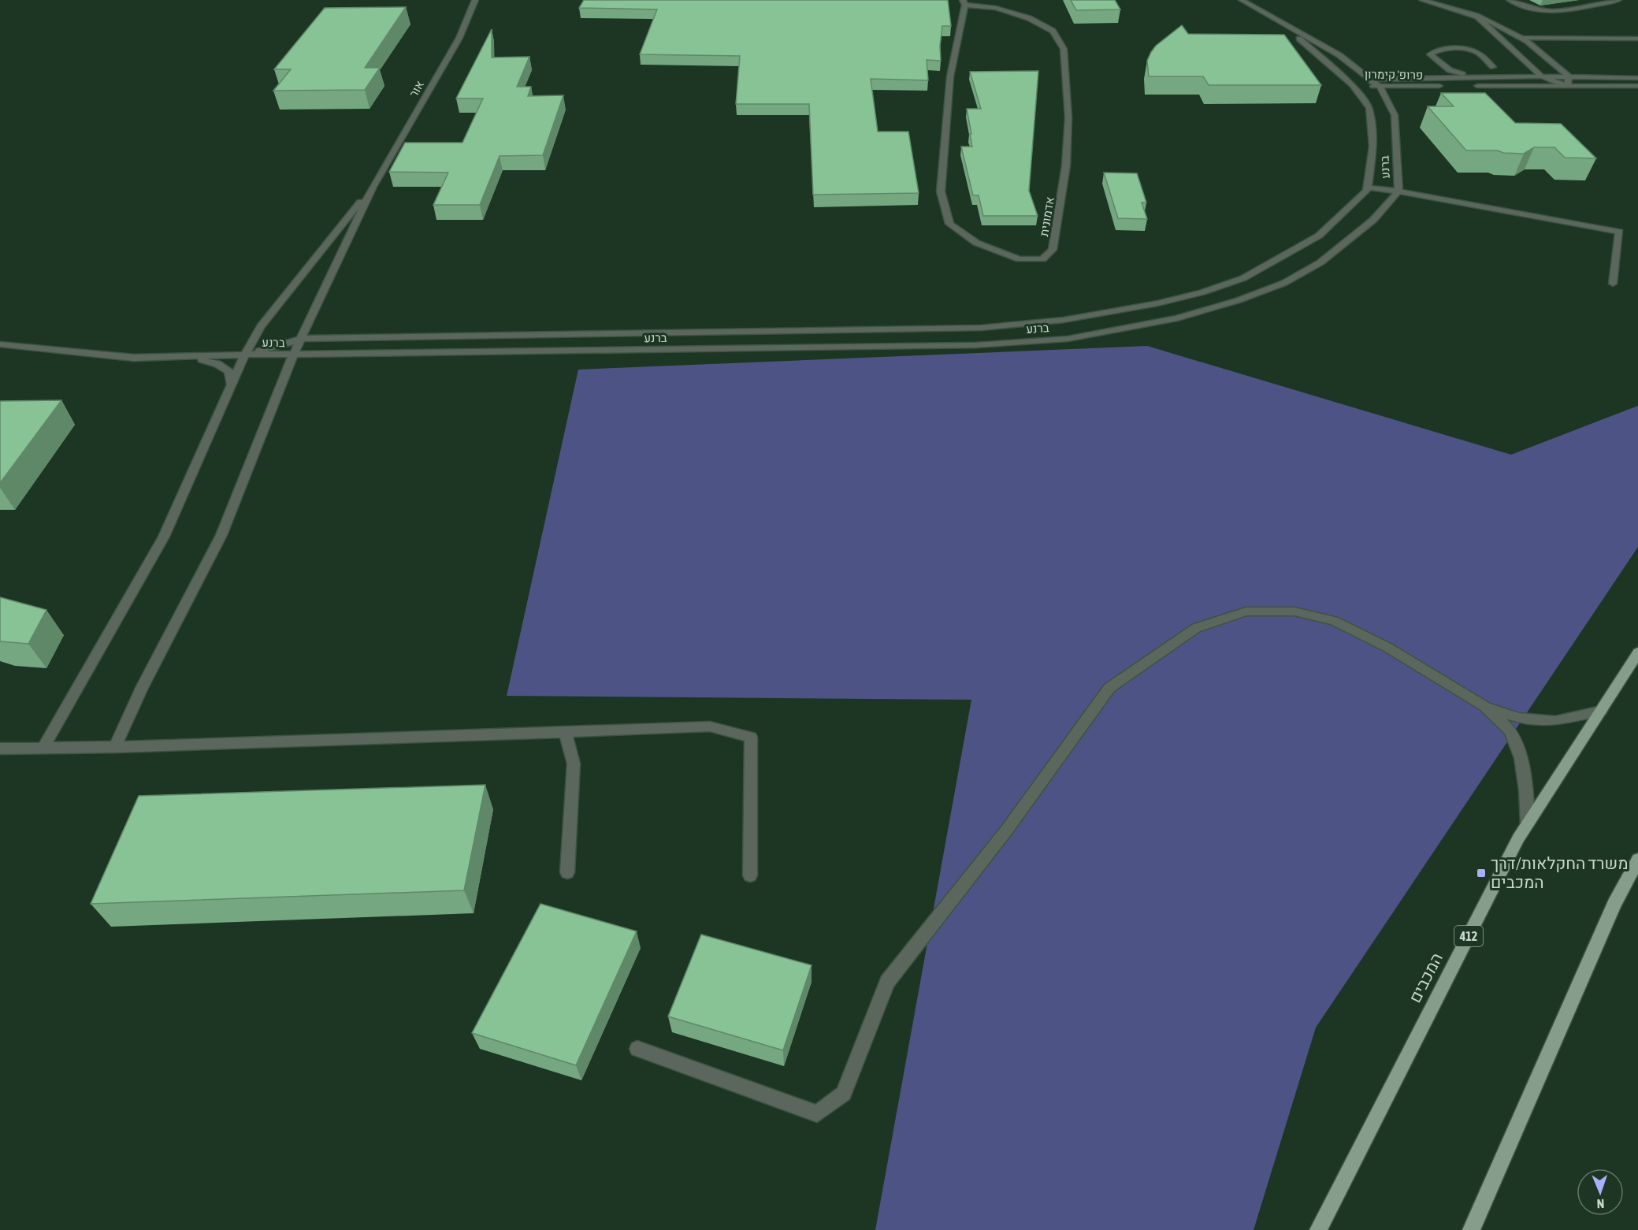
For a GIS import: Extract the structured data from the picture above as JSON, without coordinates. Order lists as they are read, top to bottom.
{
  "streets": {
    "main road": ["412", "המכבים"],
    "street": [
      "פרופ' קימרון",
      "אור",
      "ברנע",
      "אדמונית"
    ]
  },
  "crossings": [
    ["פרופ' קימרון", "ברנע"]
  ],
  "places": {
    "transit": ["משרד החקלאות/דרך המכבים"]
  },
  "north": "bottom"
}
